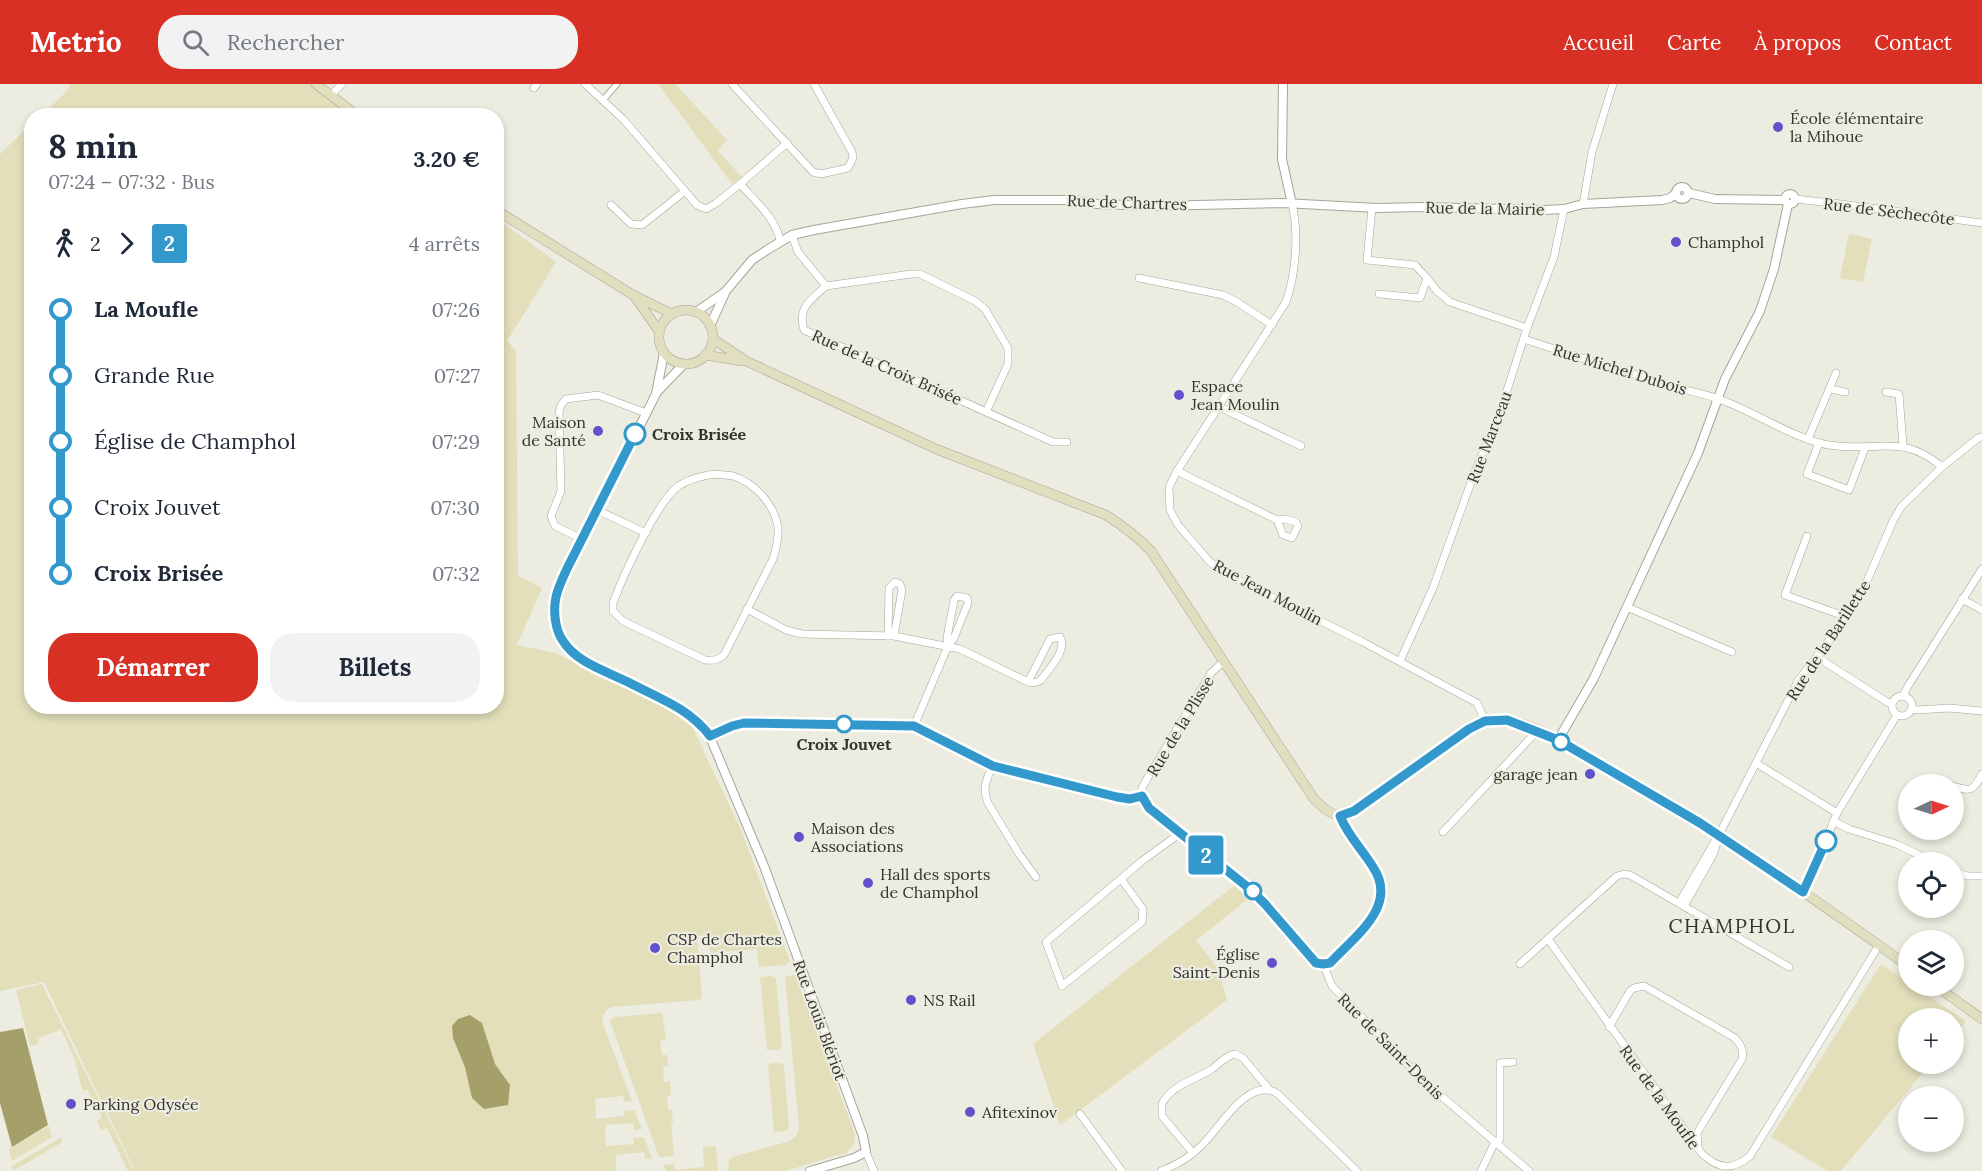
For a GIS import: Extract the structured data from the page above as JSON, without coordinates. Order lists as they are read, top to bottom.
{
  "streets": {
    "street": [
      "Rue de Chartres",
      "Rue de la Mairie",
      "Rue de Sèchecôte",
      "Rue de la Croix Brisée",
      "Rue Michel Dubois",
      "Rue Marceau",
      "Rue Jean Moulin",
      "Rue de la Barillette",
      "Rue de la Plisse",
      "Rue Louis Blériot",
      "Rue de Saint-Denis",
      "Rue de la Moufle"
    ]
  },
  "crossings": [
    ["Rue de Chartres", "Rue de la Mairie"],
    ["Rue de Chartres", "Rue Jean Moulin"],
    ["Rue de la Mairie", "Rue de Sèchecôte"],
    ["Rue de la Mairie", "Rue Marceau"],
    ["Rue de la Mairie", "Rue Jean Moulin"],
    ["Rue Michel Dubois", "Rue Marceau"],
    ["Rue Marceau", "Rue Jean Moulin"],
    ["Rue de la Plisse", "Rue de Saint-Denis"]
  ],
  "districts": ["CHAMPHOL"],
  "places": [
    "École élémentaire la Mihoue",
    "Champhol",
    "Espace Jean Moulin",
    "Maison de Santé",
    "Croix Brisée",
    "Croix Jouvet",
    "garage jean",
    "Maison des Associations",
    "Hall des sports de Champhol",
    "CSP de Chartes Champhol",
    "Église Saint-Denis",
    "NS Rail",
    "Parking Odysée",
    "Afitexinov"
  ],
  "lines": ["bus line 2"],
  "north": "right",
  "page": {
    "header": "Metrio",
    "search": "Rechercher",
    "nav": [
      "Accueil",
      "Carte",
      "À propos",
      "Contact"
    ],
    "on_map": "2",
    "heading": ["8 min", "07:24 – 07:32 · Bus", "3.20 €"],
    "legs": ["2", "2", "4 arrêts"],
    "list": [
      {
        "name": "La Moufle",
        "value": "07:26"
      },
      {
        "name": "Grande Rue",
        "value": "07:27"
      },
      {
        "name": "Église de Champhol",
        "value": "07:29"
      },
      {
        "name": "Croix Jouvet",
        "value": "07:30"
      },
      {
        "name": "Croix Brisée",
        "value": "07:32"
      }
    ],
    "buttons": ["Démarrer", "Billets"],
    "map_buttons": ["+", "−"]
  }
}
